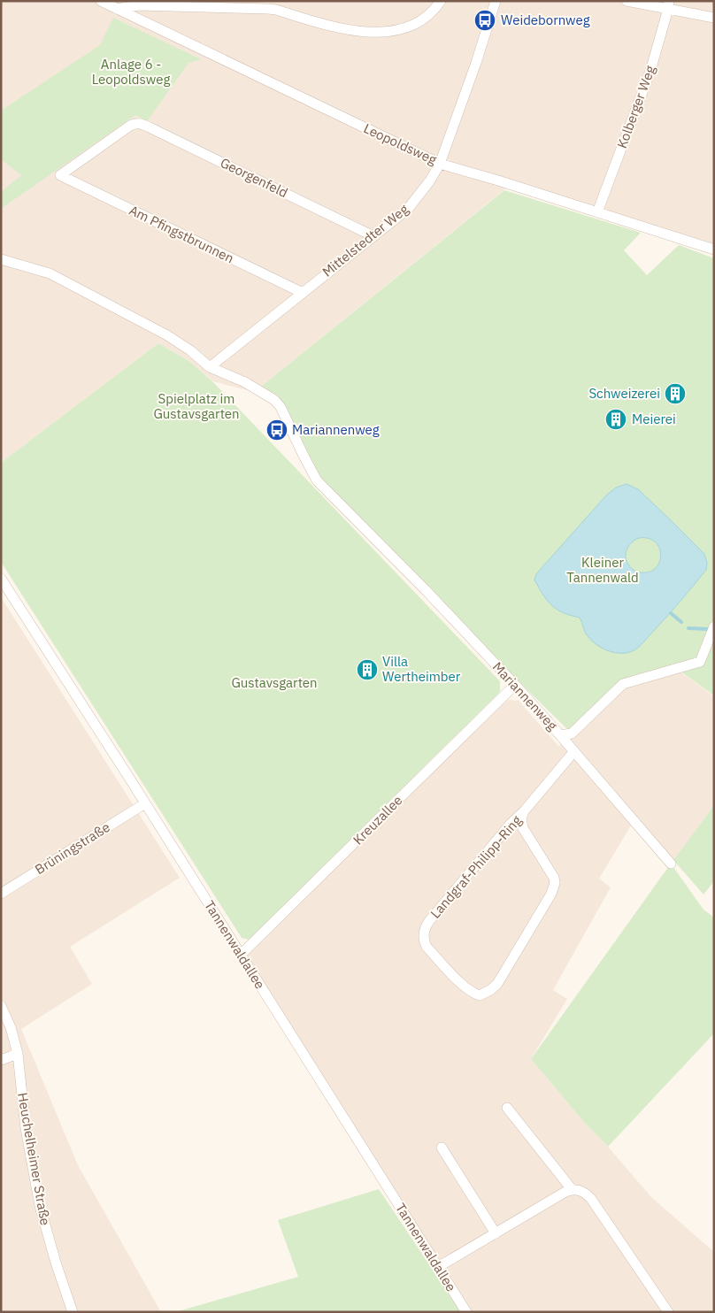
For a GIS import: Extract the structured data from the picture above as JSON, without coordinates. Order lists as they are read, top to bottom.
{
  "streets": {
    "street": [
      "Kolberger Weg",
      "Leopoldsweg",
      "Georgenfeld",
      "Am Pfingstbrunnen",
      "Mittelstedter Weg",
      "Mariannenweg",
      "Kreuzallee",
      "Brüningstraße",
      "Landgraf-Philipp-Ring",
      "Tannenwaldallee",
      "Heuchelheimer Straße"
    ]
  },
  "crossings": [
    ["Kolberger Weg", "Leopoldsweg"],
    ["Leopoldsweg", "Mittelstedter Weg"],
    ["Georgenfeld", "Am Pfingstbrunnen"],
    ["Georgenfeld", "Mittelstedter Weg"],
    ["Am Pfingstbrunnen", "Mittelstedter Weg"],
    ["Mittelstedter Weg", "Mariannenweg"],
    ["Mariannenweg", "Kreuzallee"],
    ["Mariannenweg", "Landgraf-Philipp-Ring"],
    ["Kreuzallee", "Tannenwaldallee"],
    ["Brüningstraße", "Tannenwaldallee"]
  ],
  "parks": [
    "Anlage 6 - Leopoldsweg",
    "Spielplatz im Gustavsgarten",
    "Kleiner Tannenwald",
    "Gustavsgarten"
  ],
  "places": {
    "bus stop": ["Weidebornweg", "Mariannenweg"],
    "building": ["Schweizerei", "Meierei", "Villa Wertheimber"]
  }
}
